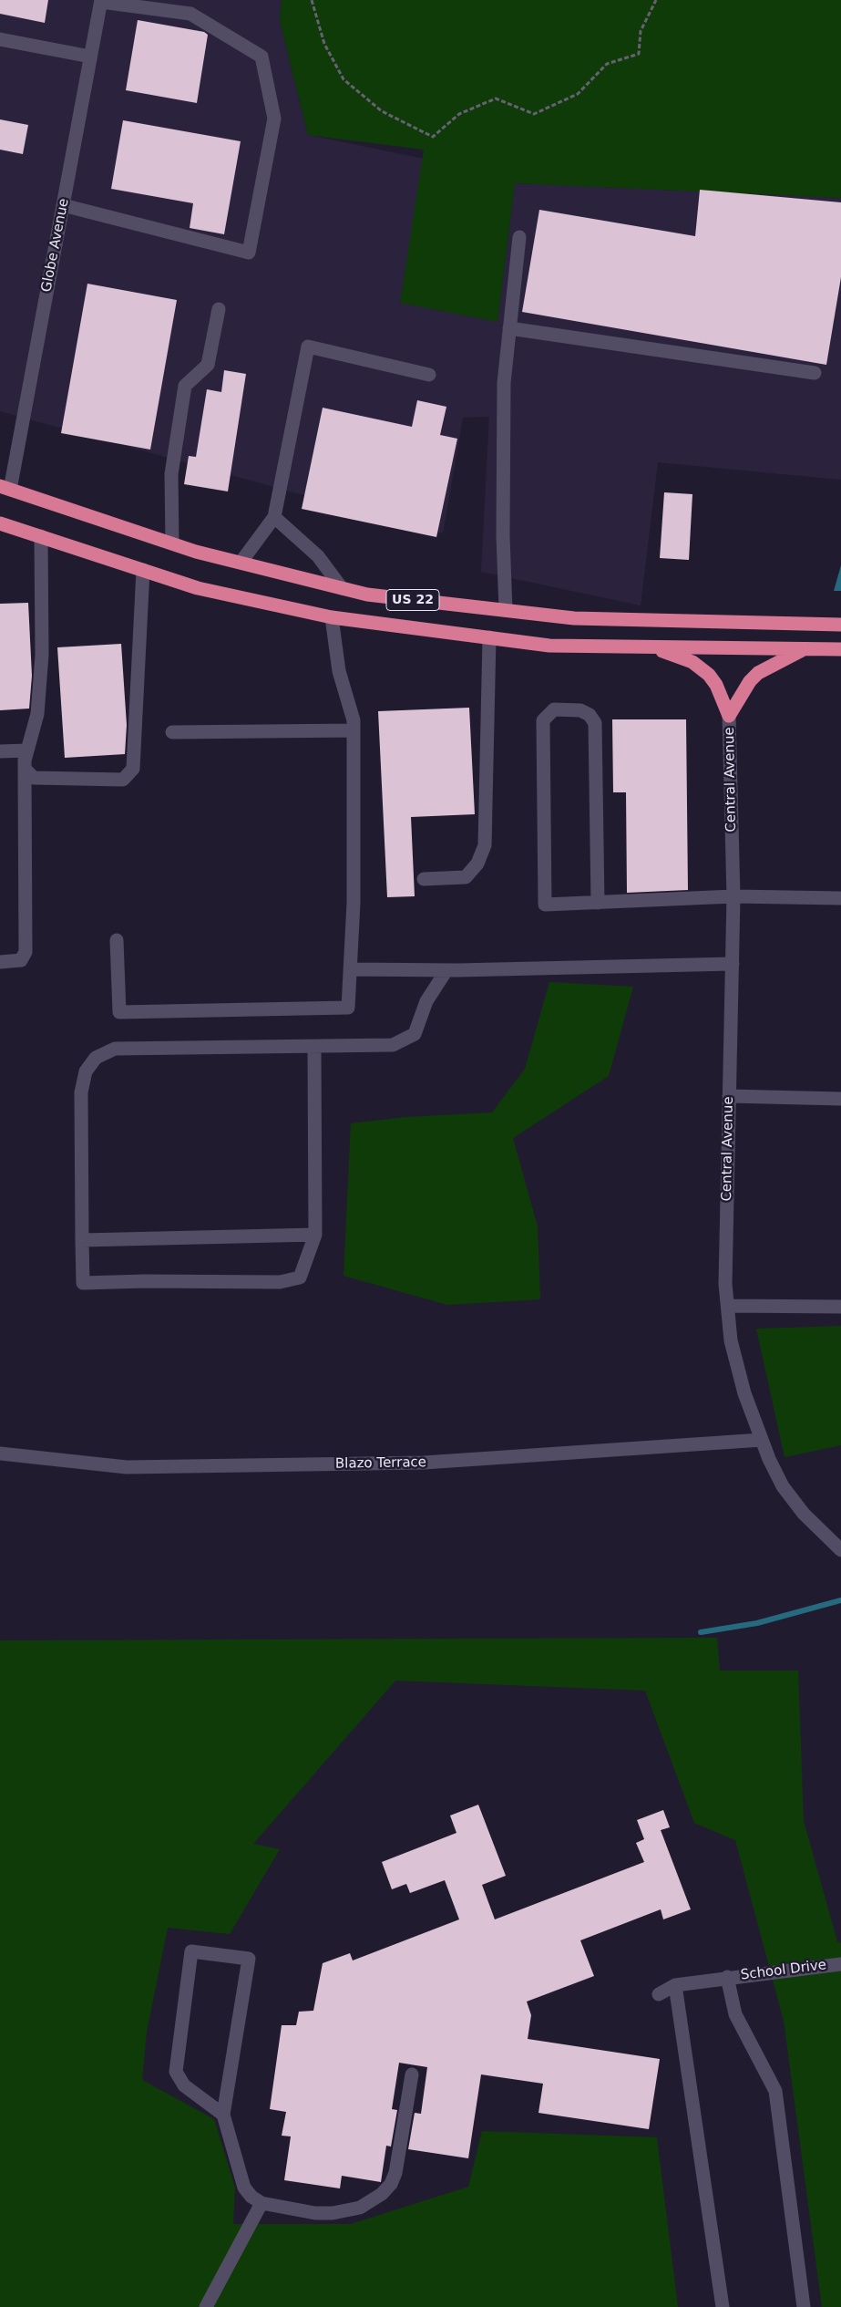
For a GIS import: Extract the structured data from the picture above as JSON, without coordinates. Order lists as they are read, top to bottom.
{
  "streets": {
    "highway": ["US 22"],
    "street": [
      "Globe Avenue",
      "Central Avenue",
      "Blazo Terrace",
      "School Drive"
    ]
  },
  "crossings": [
    ["Globe Avenue", "US 22"],
    ["Central Avenue", "Blazo Terrace"]
  ]
}
